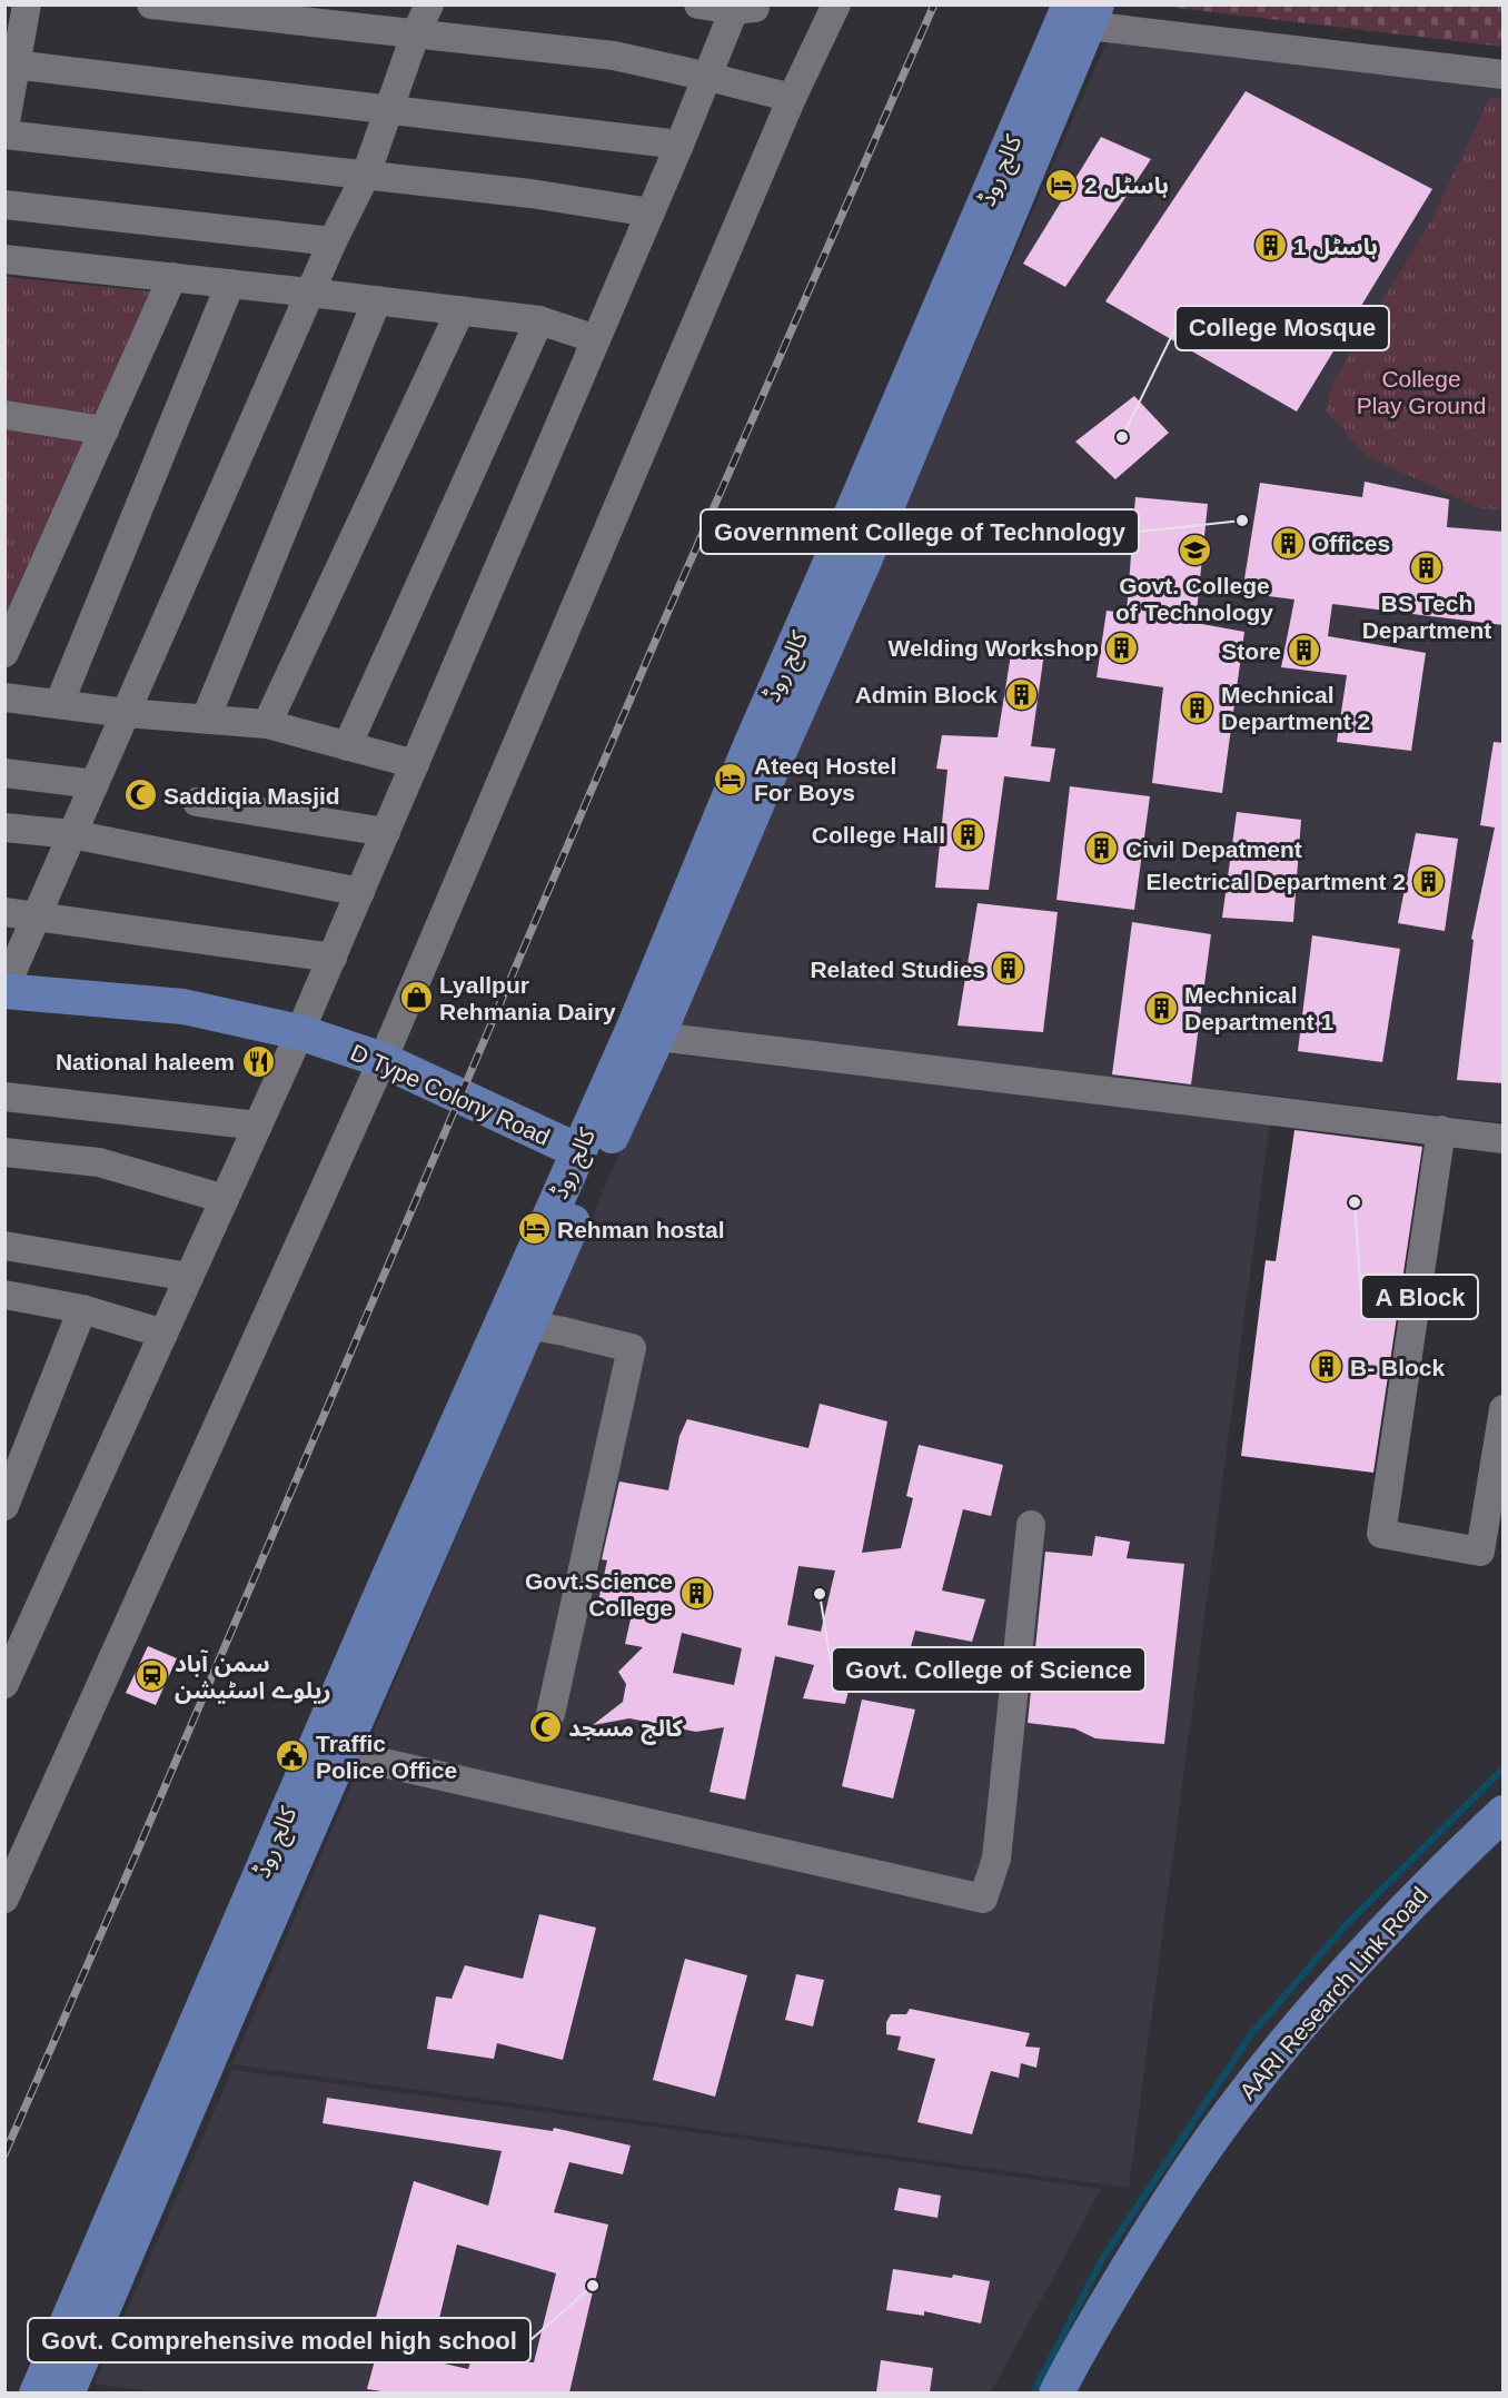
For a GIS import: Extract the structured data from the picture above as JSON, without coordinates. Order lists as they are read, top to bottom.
{
  "streets": {
    "main road": ["کالج روڈ", "D Type Colony Road", "AARI Research Link Road"]
  },
  "crossings": [
    ["کالج روڈ", "D Type Colony Road"]
  ],
  "parks": ["College Play Ground"],
  "places": {
    "hotel": ["ہاسٹل 2", "Ateeq Hostel For Boys", "Rehman hostal"],
    "building": [
      "ہاسٹل 1",
      "Offices",
      "BS Tech Department",
      "Welding Workshop",
      "Store",
      "Admin Block",
      "Mechnical Department 2",
      "College Hall",
      "Civil Depatment",
      "Electrical Department 2",
      "Related Studies",
      "Mechnical Department 1",
      "B- Block",
      "Govt.Science College"
    ],
    "other": [
      "College Mosque",
      "Government College of Technology",
      "A Block",
      "Govt. College of Science",
      "Govt. Comprehensive model high school"
    ],
    "school or university": ["Govt. College of Technology"],
    "mosque": ["Saddiqia Masjid", "کالج مسجد"],
    "shop": ["Lyallpur Rehmania Dairy"],
    "restaurant": ["National haleem"],
    "station": ["سمن آباد ریلوے اسٹیشن"],
    "public building": ["Traffic Police Office"]
  }
}
